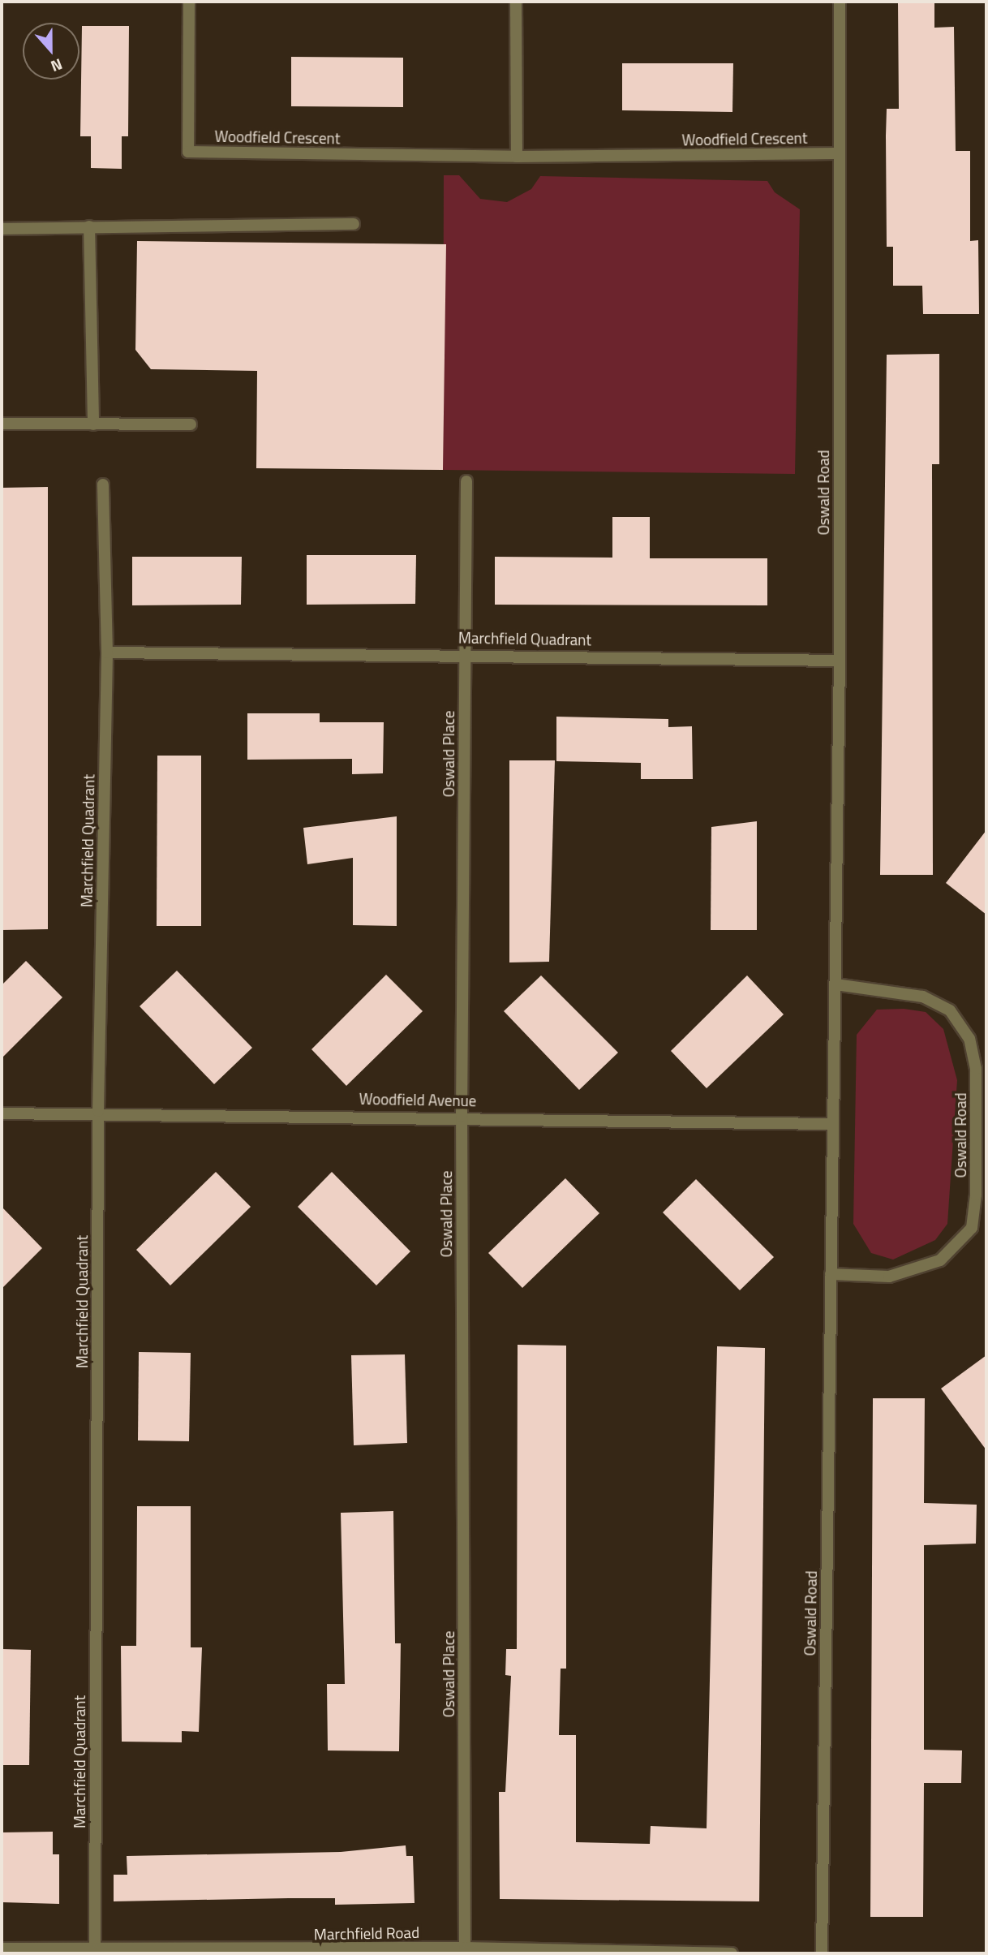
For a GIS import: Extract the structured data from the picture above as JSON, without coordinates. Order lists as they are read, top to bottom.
{
  "streets": {
    "street": [
      "Woodfield Crescent",
      "Oswald Road",
      "Marchfield Quadrant",
      "Oswald Place",
      "Woodfield Avenue",
      "Marchfield Road"
    ]
  },
  "crossings": [
    ["Woodfield Crescent", "Oswald Road"],
    ["Oswald Road", "Marchfield Quadrant"],
    ["Oswald Road", "Woodfield Avenue"],
    ["Marchfield Quadrant", "Oswald Place"],
    ["Marchfield Quadrant", "Woodfield Avenue"],
    ["Marchfield Quadrant", "Marchfield Road"],
    ["Oswald Place", "Woodfield Avenue"],
    ["Oswald Place", "Marchfield Road"]
  ],
  "north": "bottom"
}
